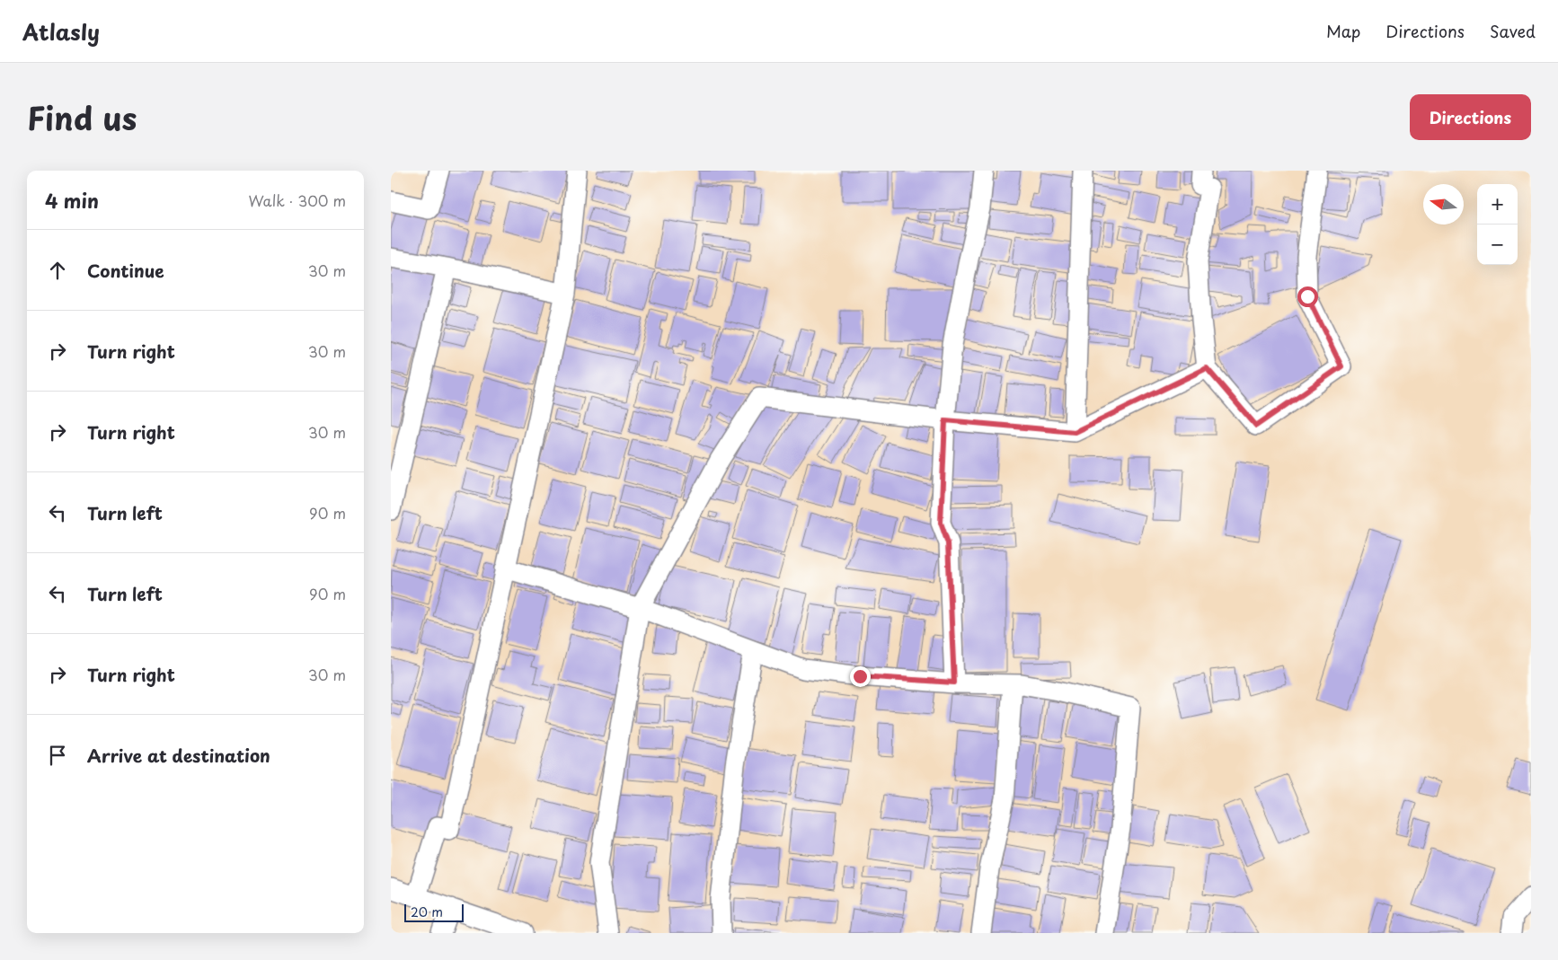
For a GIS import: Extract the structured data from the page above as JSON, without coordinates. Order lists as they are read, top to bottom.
{
  "scale_bar": "20 m",
  "north": "left",
  "page": {
    "header": "Atlasly",
    "nav": ["Map", "Directions", "Saved"],
    "title": "Find us",
    "buttons": "Directions",
    "heading": ["4 min", "Walk · 300 m"],
    "map_buttons": ["+", "−"],
    "list": [
      ["Continue", "30 m"],
      ["Turn right", "30 m"],
      ["Turn right", "30 m"],
      ["Turn left", "90 m"],
      ["Turn left", "90 m"],
      ["Turn right", "30 m"],
      "Arrive at destination"
    ],
    "scale": "20 m"
  }
}
